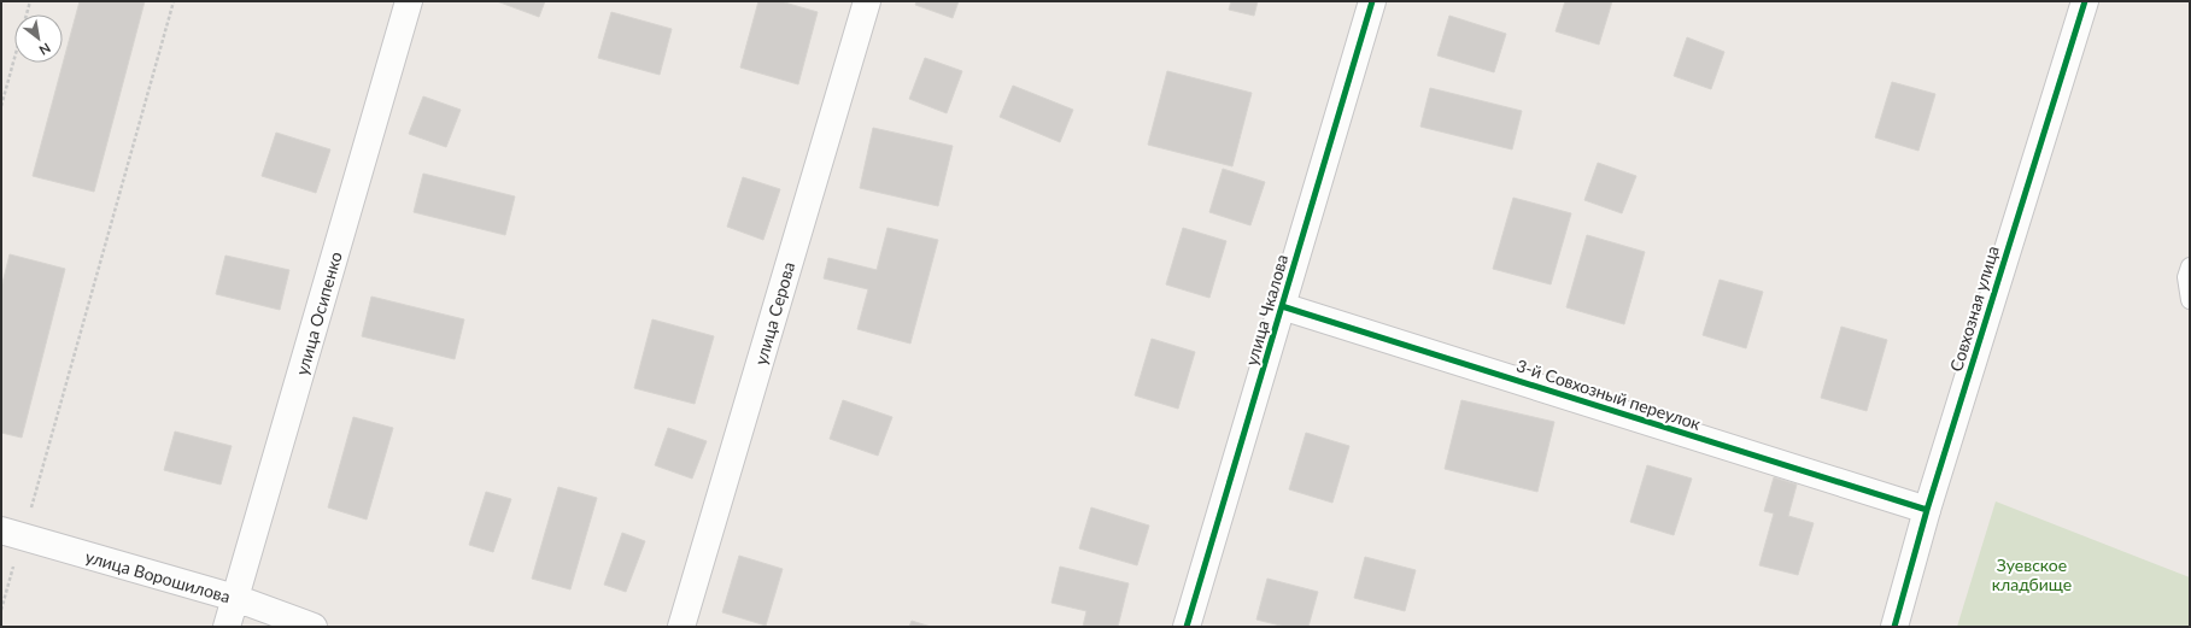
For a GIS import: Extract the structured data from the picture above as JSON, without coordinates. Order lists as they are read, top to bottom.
{
  "streets": {
    "street": [
      "Совхозная улица",
      "улица Чкалова",
      "улица Осипенко",
      "улица Серова",
      "3-й Совхозный переулок",
      "улица Ворошилова"
    ]
  },
  "crossings": [
    ["Совхозная улица", "3-й Совхозный переулок"],
    ["улица Чкалова", "3-й Совхозный переулок"],
    ["улица Осипенко", "улица Ворошилова"]
  ],
  "parks": ["Зуевское кладбище"],
  "north": "bottom right"
}
